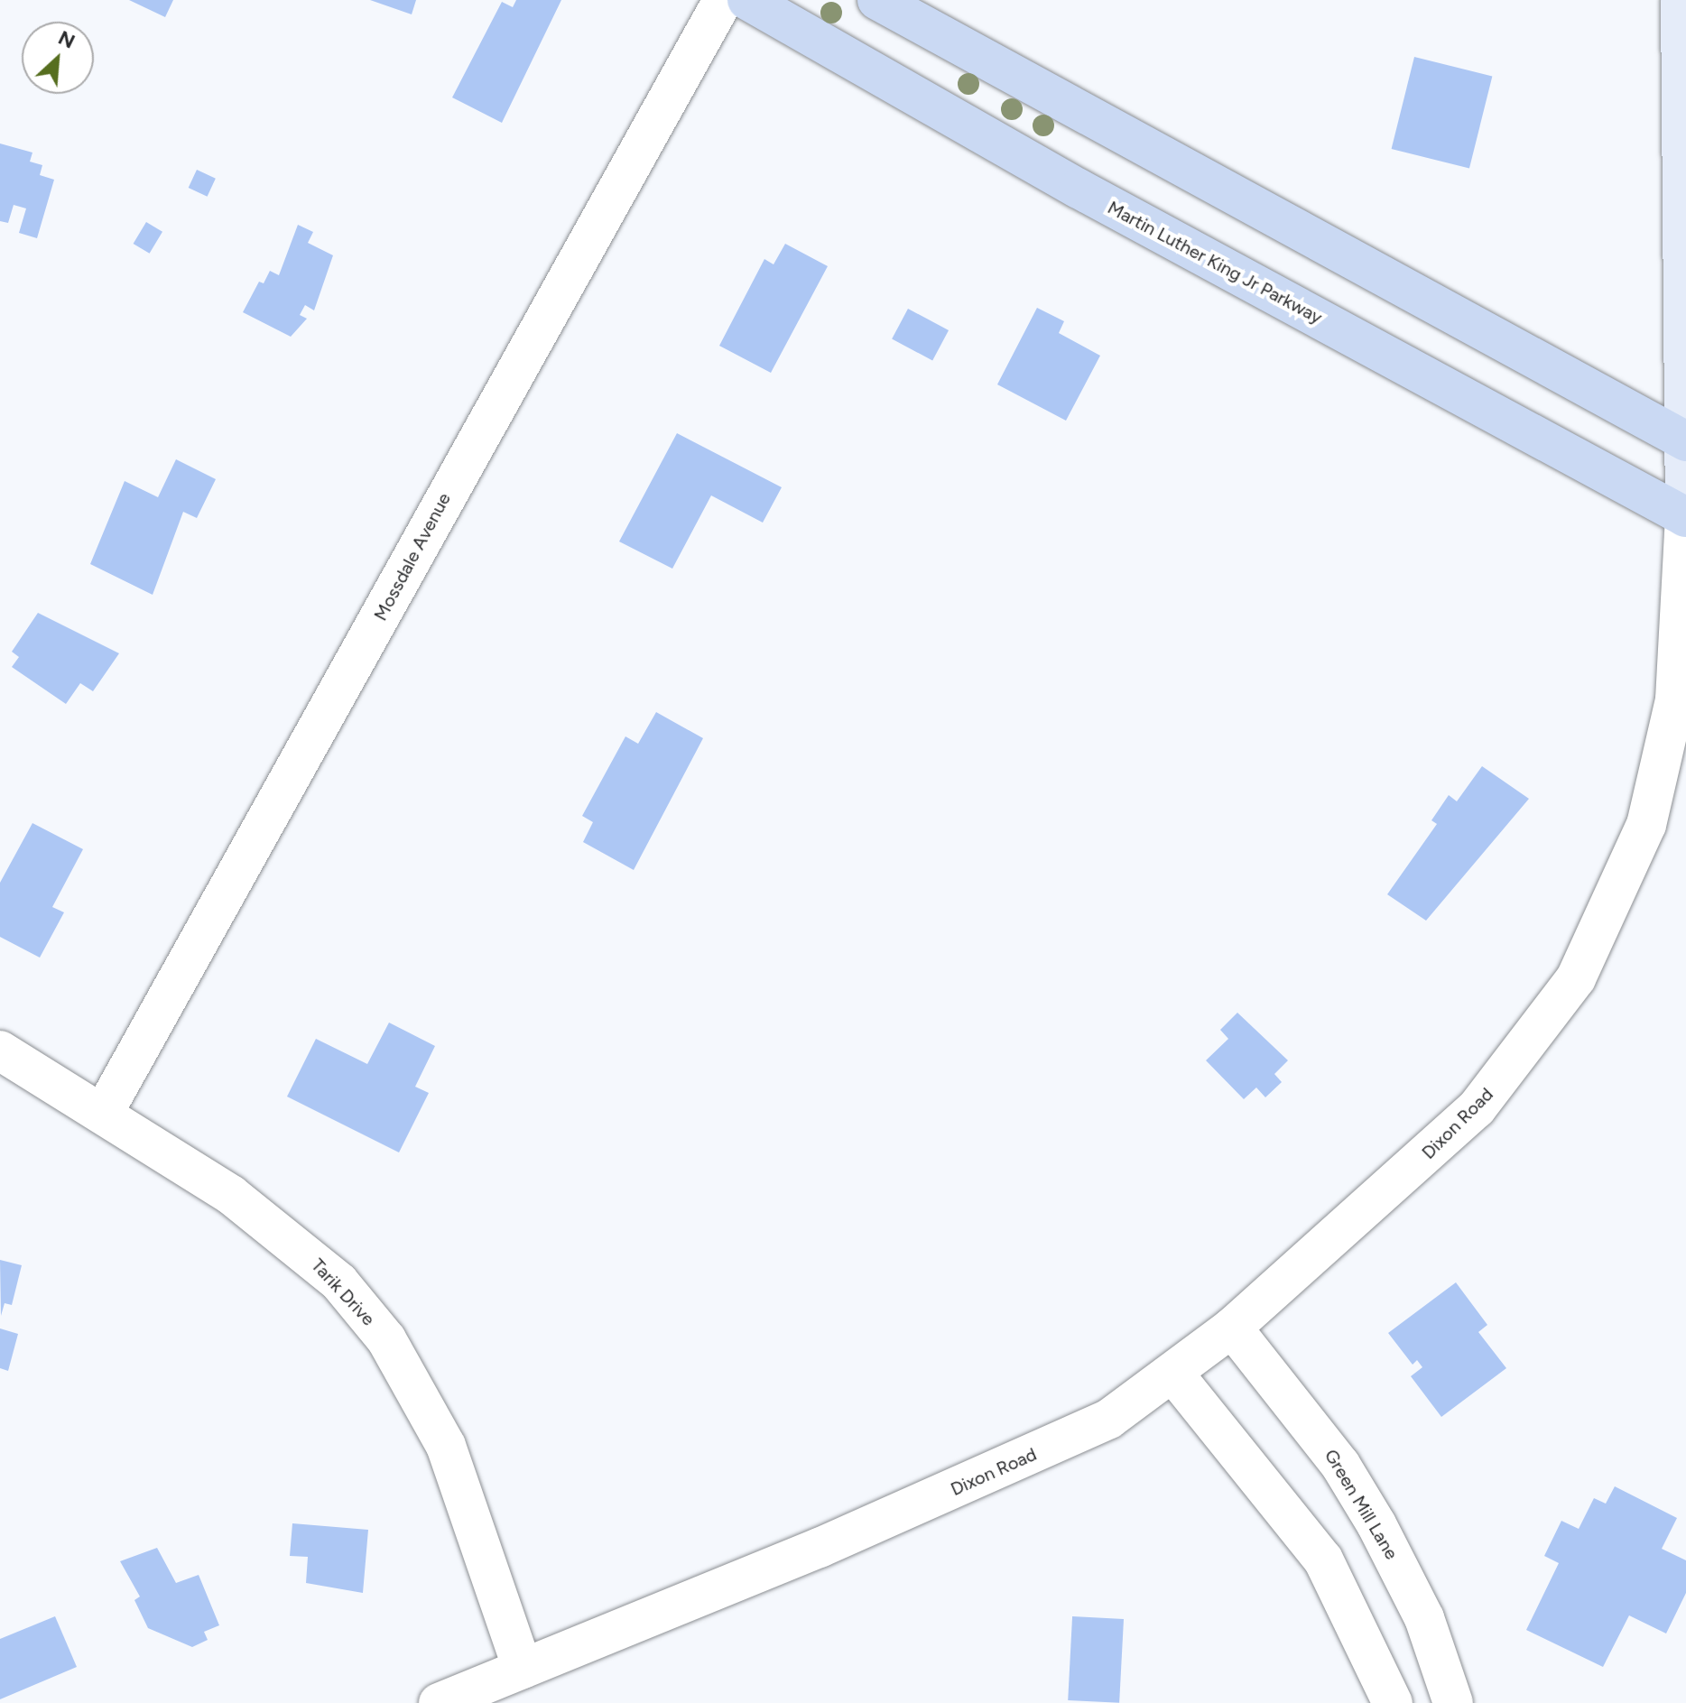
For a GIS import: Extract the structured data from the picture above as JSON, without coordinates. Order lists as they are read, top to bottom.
{
  "streets": {
    "main road": ["Martin Luther King Jr Parkway"],
    "street": [
      "Mossdale Avenue",
      "Dixon Road",
      "Tarik Drive",
      "Green Mill Lane"
    ]
  },
  "crossings": [
    ["Martin Luther King Jr Parkway", "Dixon Road"],
    ["Mossdale Avenue", "Tarik Drive"],
    ["Dixon Road", "Tarik Drive"],
    ["Dixon Road", "Green Mill Lane"]
  ],
  "north": "top right"
}
